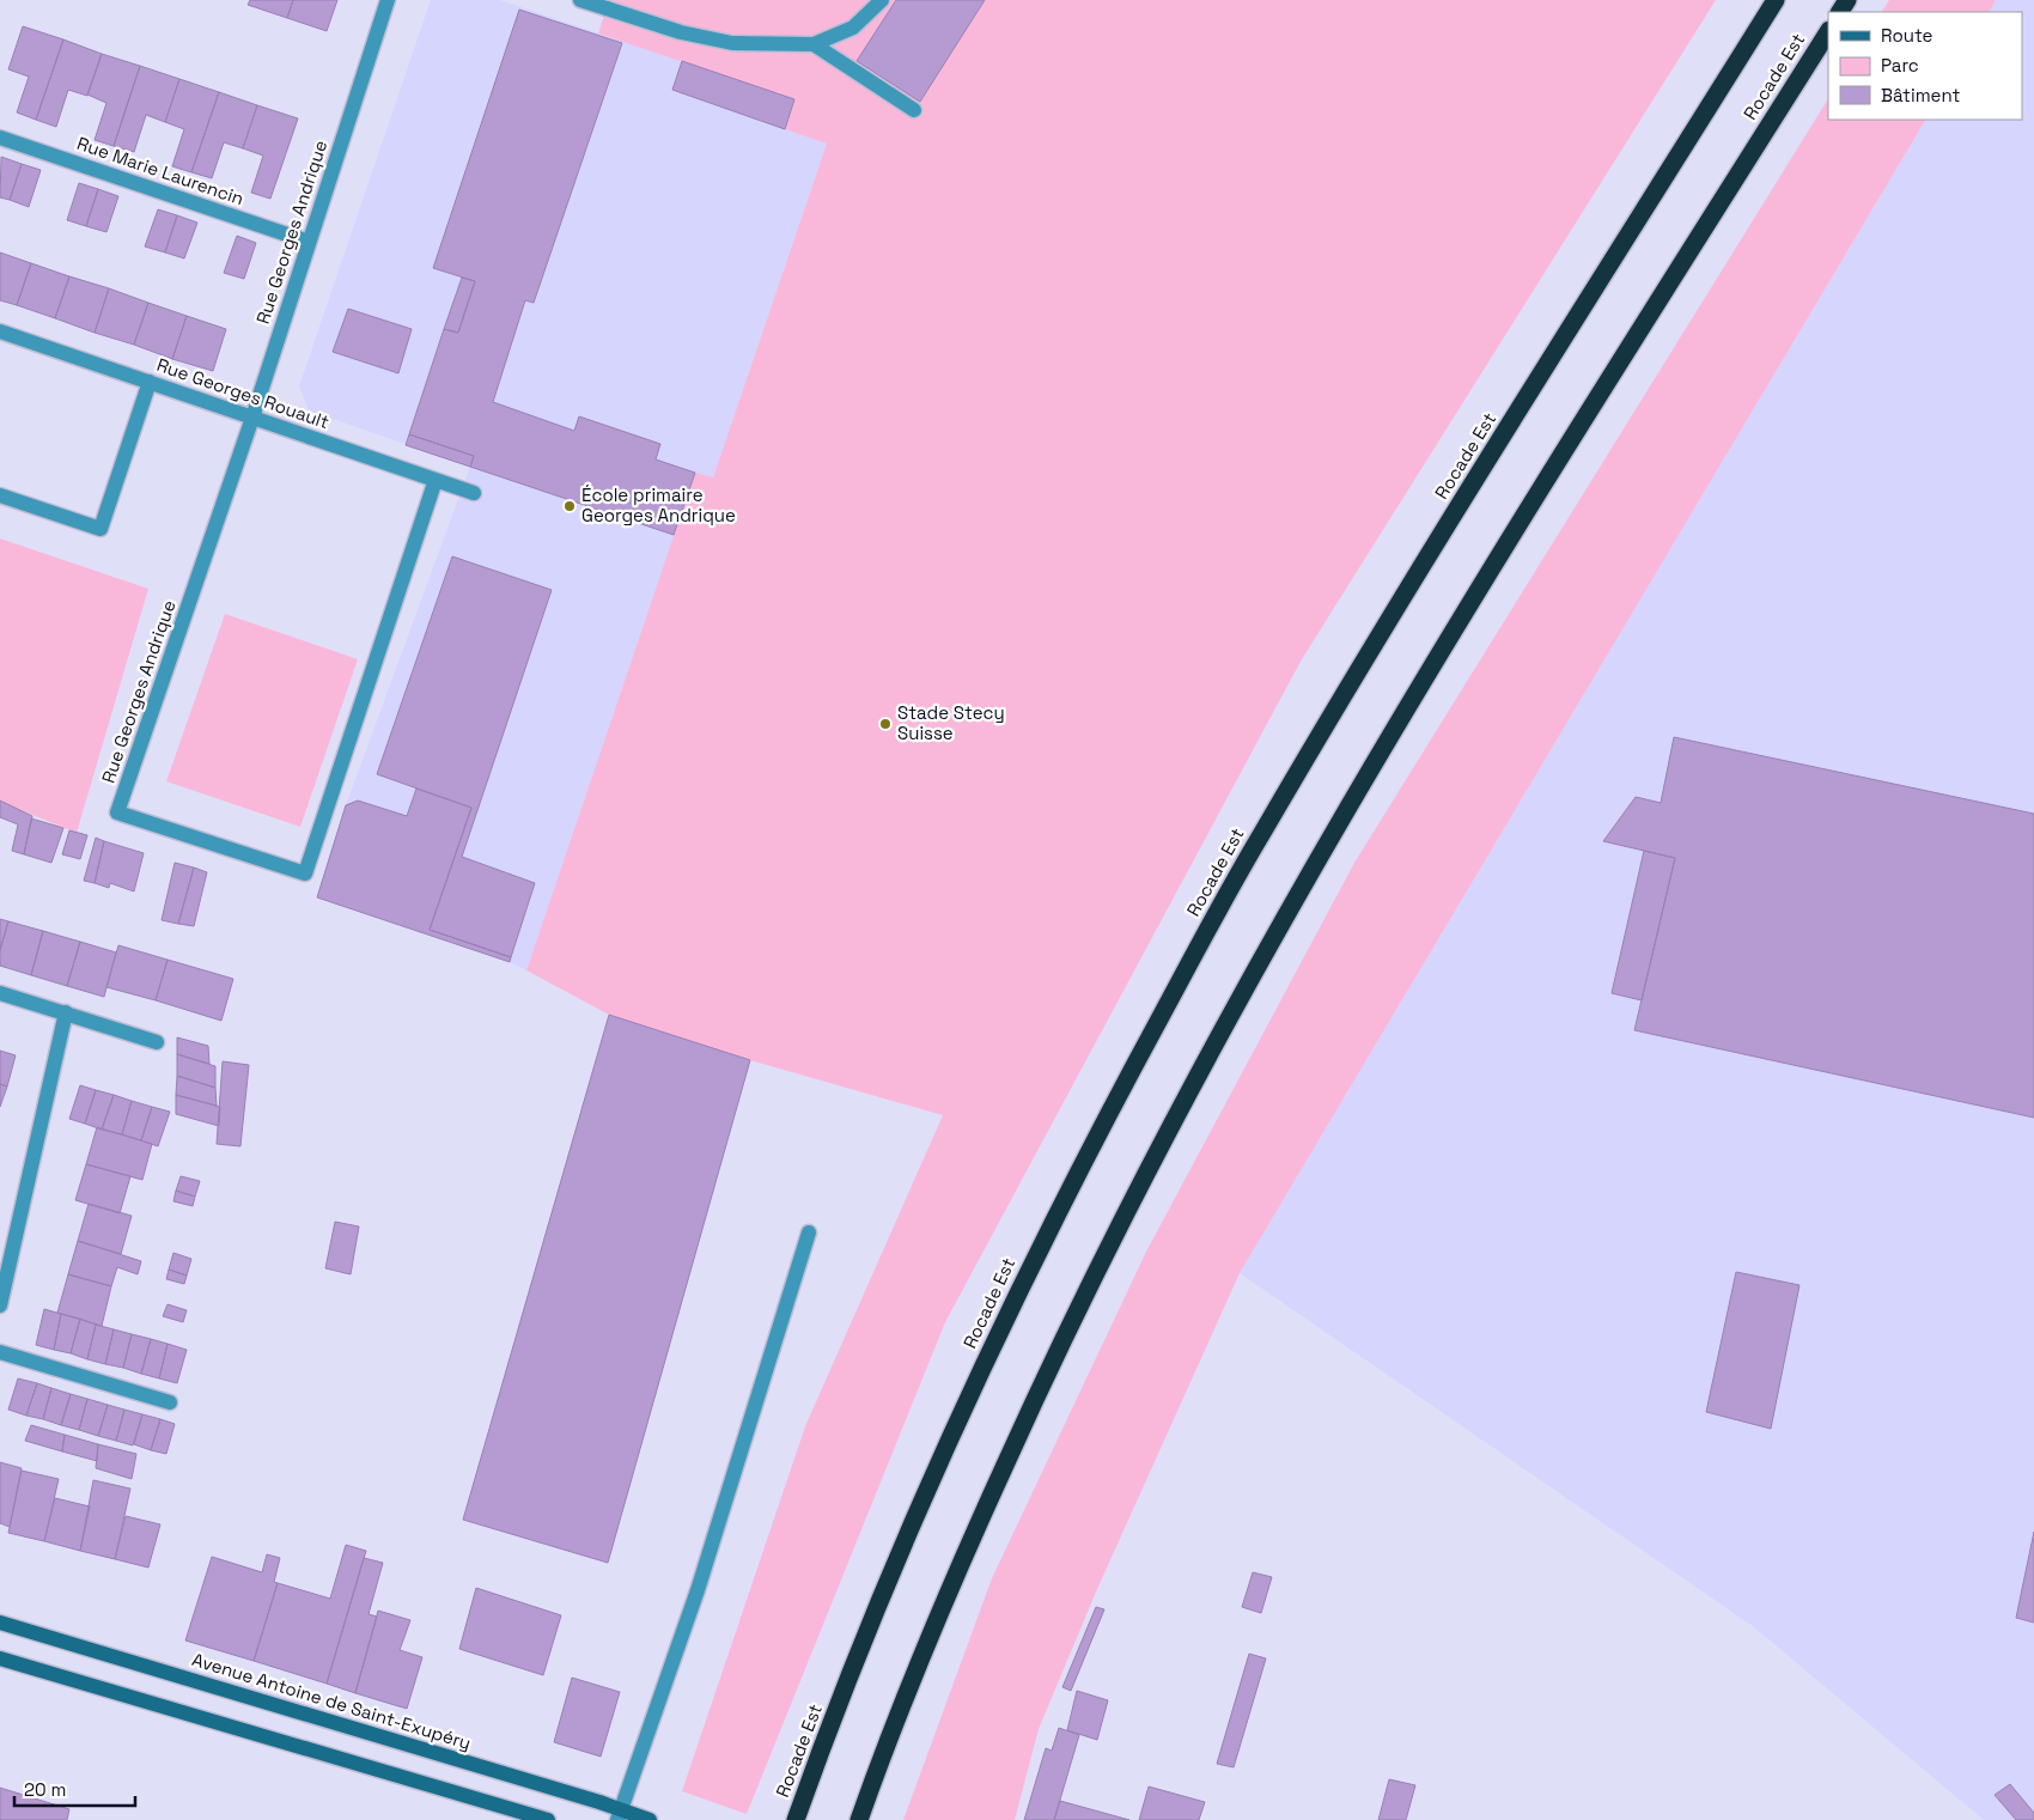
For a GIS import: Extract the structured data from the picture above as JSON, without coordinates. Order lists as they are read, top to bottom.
{
  "streets": {
    "highway": ["Rocade Est"],
    "main road": ["Avenue Antoine de Saint-Exupéry"],
    "street": ["Rue Marie Laurencin", "Rue Georges Andrique", "Rue Georges Rouault"]
  },
  "crossings": [
    ["Rue Marie Laurencin", "Rue Georges Andrique"],
    ["Rue Georges Andrique", "Rue Georges Rouault"]
  ],
  "places": ["École primaire Georges Andrique", "Stade Stecy Suisse"],
  "legend": ["Route", "Parc", "Bâtiment"],
  "scale_bar": "20 m"
}
